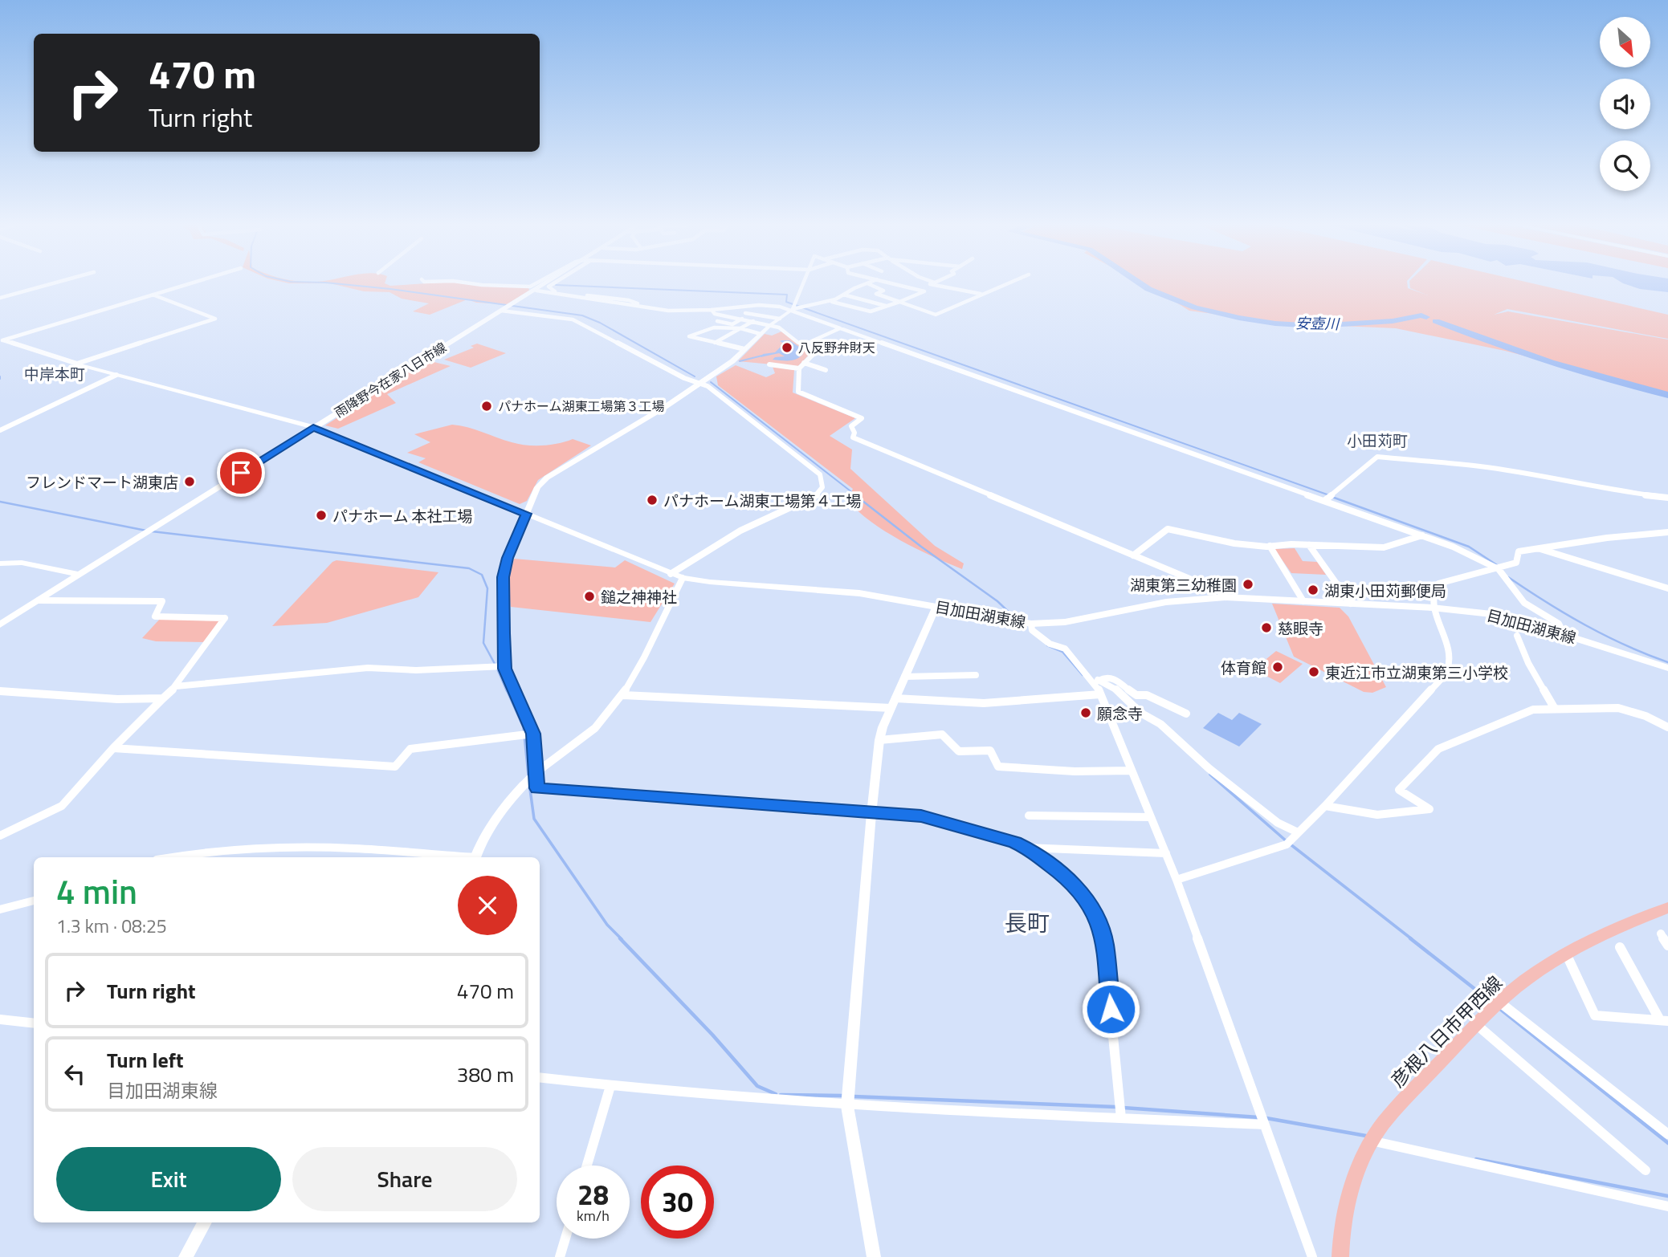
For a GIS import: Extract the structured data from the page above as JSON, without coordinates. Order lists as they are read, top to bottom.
{
  "streets": {
    "main road": ["雨降野今在家八日市線", "目加田湖東線", "彦根八日市甲西線"]
  },
  "crossings": [
    ["雨降野今在家八日市線", "目加田湖東線"]
  ],
  "districts": ["中岸本町", "小田苅町", "長町"],
  "water": ["安壺川"],
  "places": [
    "八反野弁財天",
    "パナホーム湖東工場第３工場",
    "フレンドマート湖東店",
    "パナホーム湖東工場第４工場",
    "パナホーム 本社工場",
    "湖東第三幼稚園",
    "湖東小田苅郵便局",
    "鎚之神神社",
    "慈眼寺",
    "体育館",
    "東近江市立湖東第三小学校",
    "願念寺"
  ],
  "north": "bottom right",
  "page": {
    "turn": ["470 m", "Turn right"],
    "heading": ["4 min", "1.3 km · 08:25"],
    "list": [
      {
        "name": "Turn right",
        "value": "470 m"
      },
      {
        "name": "Turn left",
        "note": "目加田湖東線",
        "value": "380 m"
      }
    ],
    "buttons": ["Exit", "Share"],
    "speed": "28 km/h",
    "limit": "30"
  }
}
